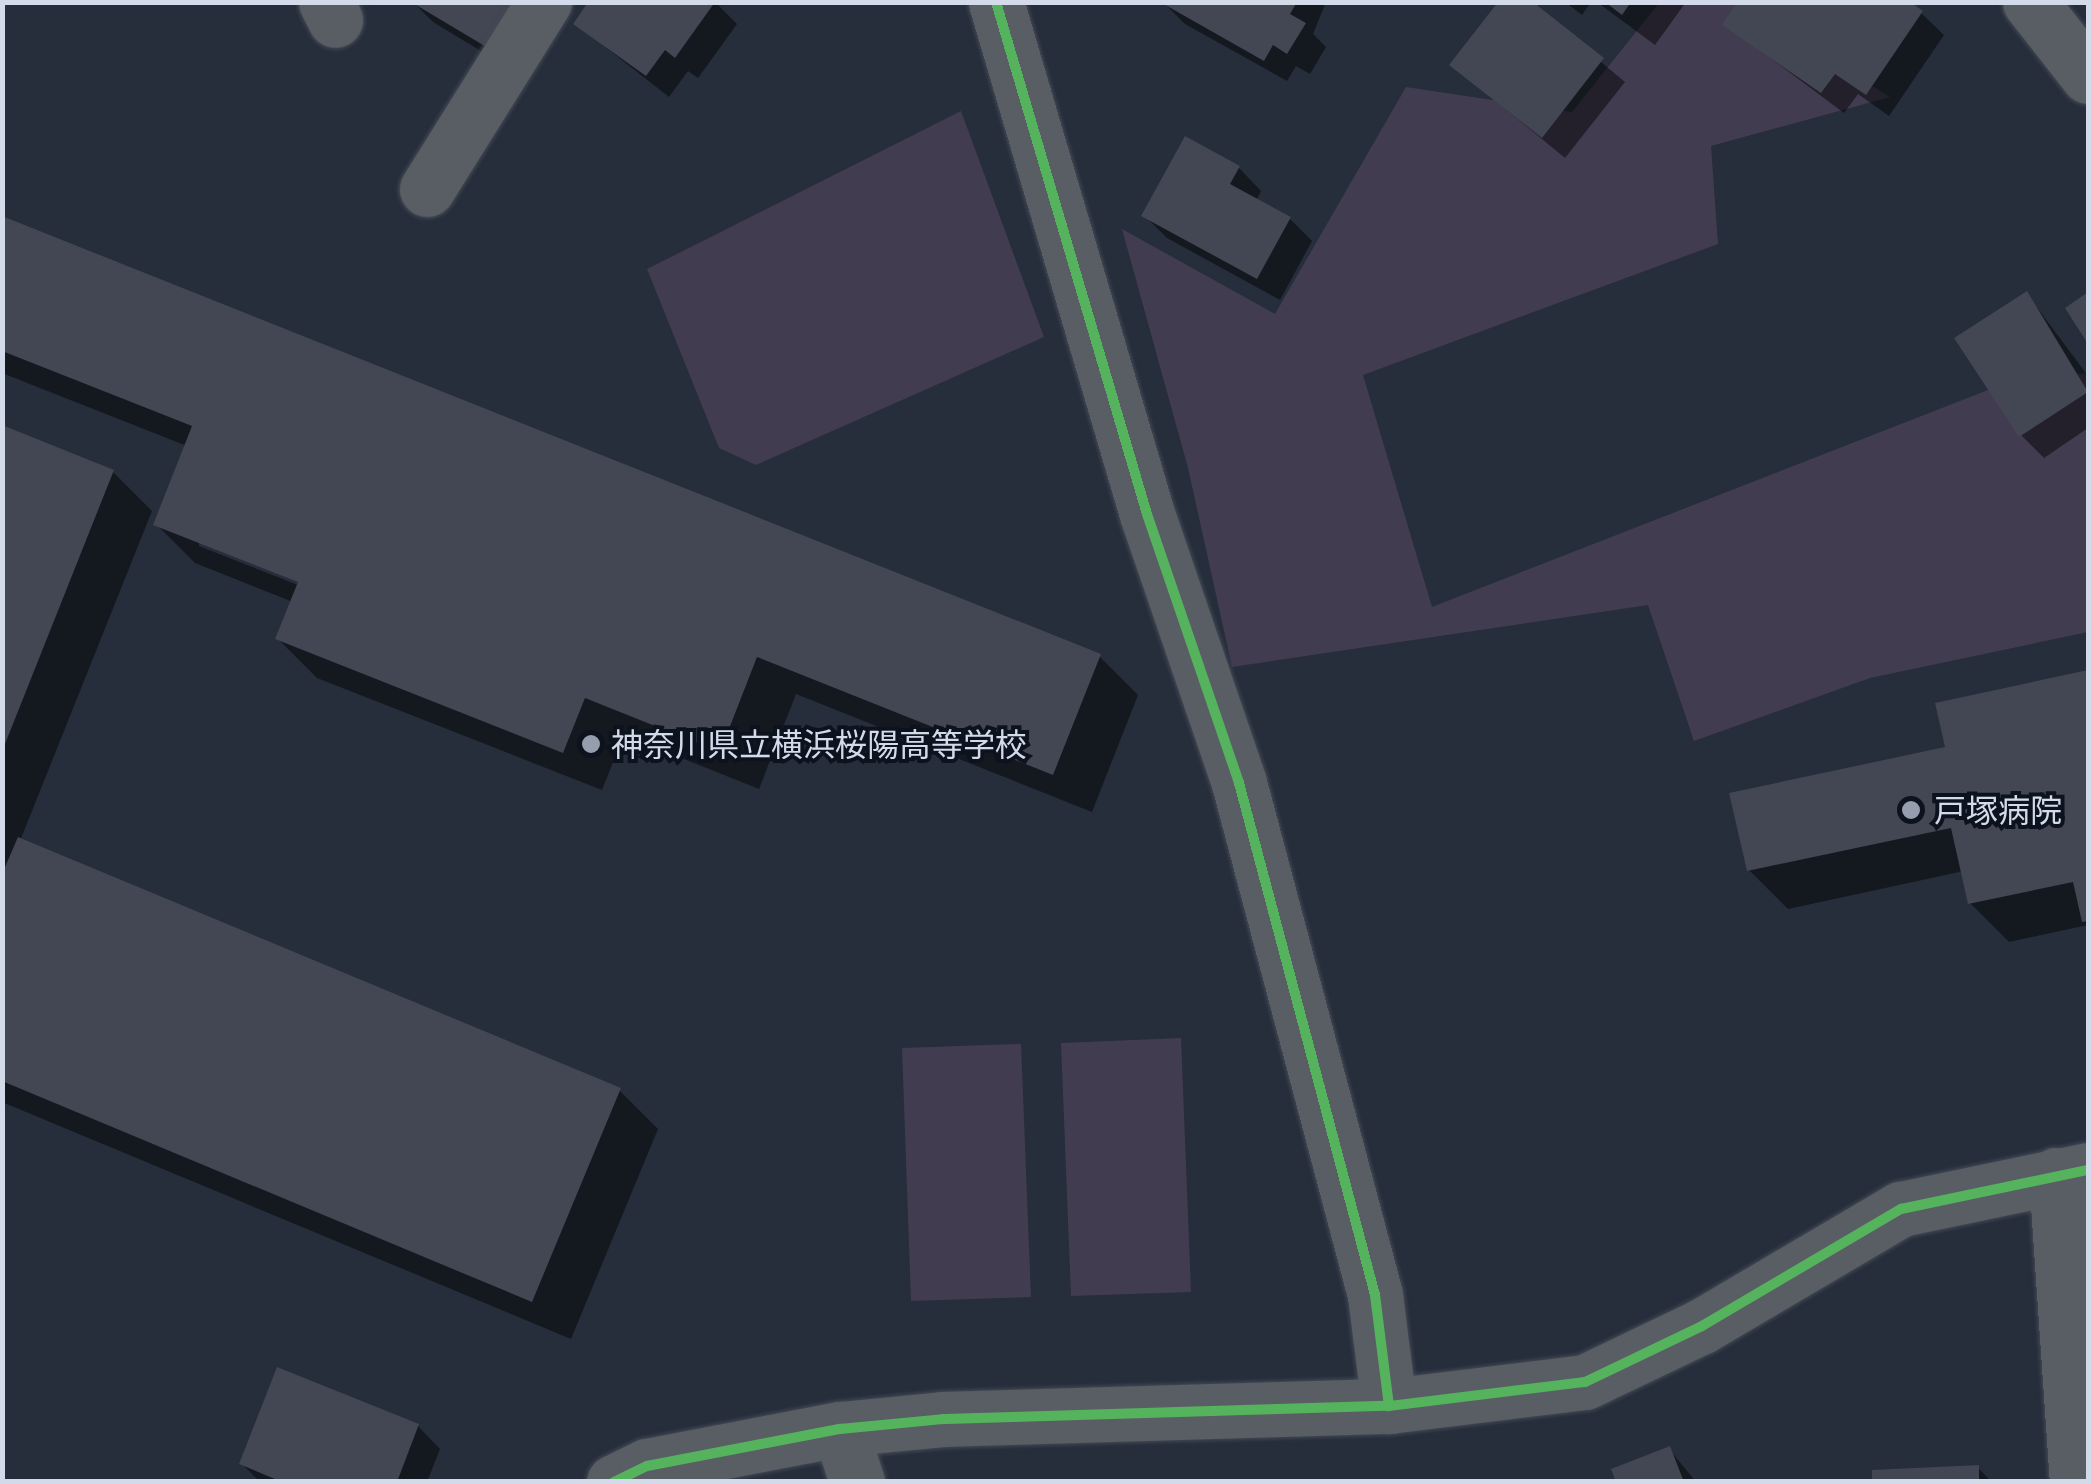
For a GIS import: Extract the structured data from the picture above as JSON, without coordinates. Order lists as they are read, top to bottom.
{
  "places": ["神奈川県立横浜桜陽高等学校", "戸塚病院"]
}
